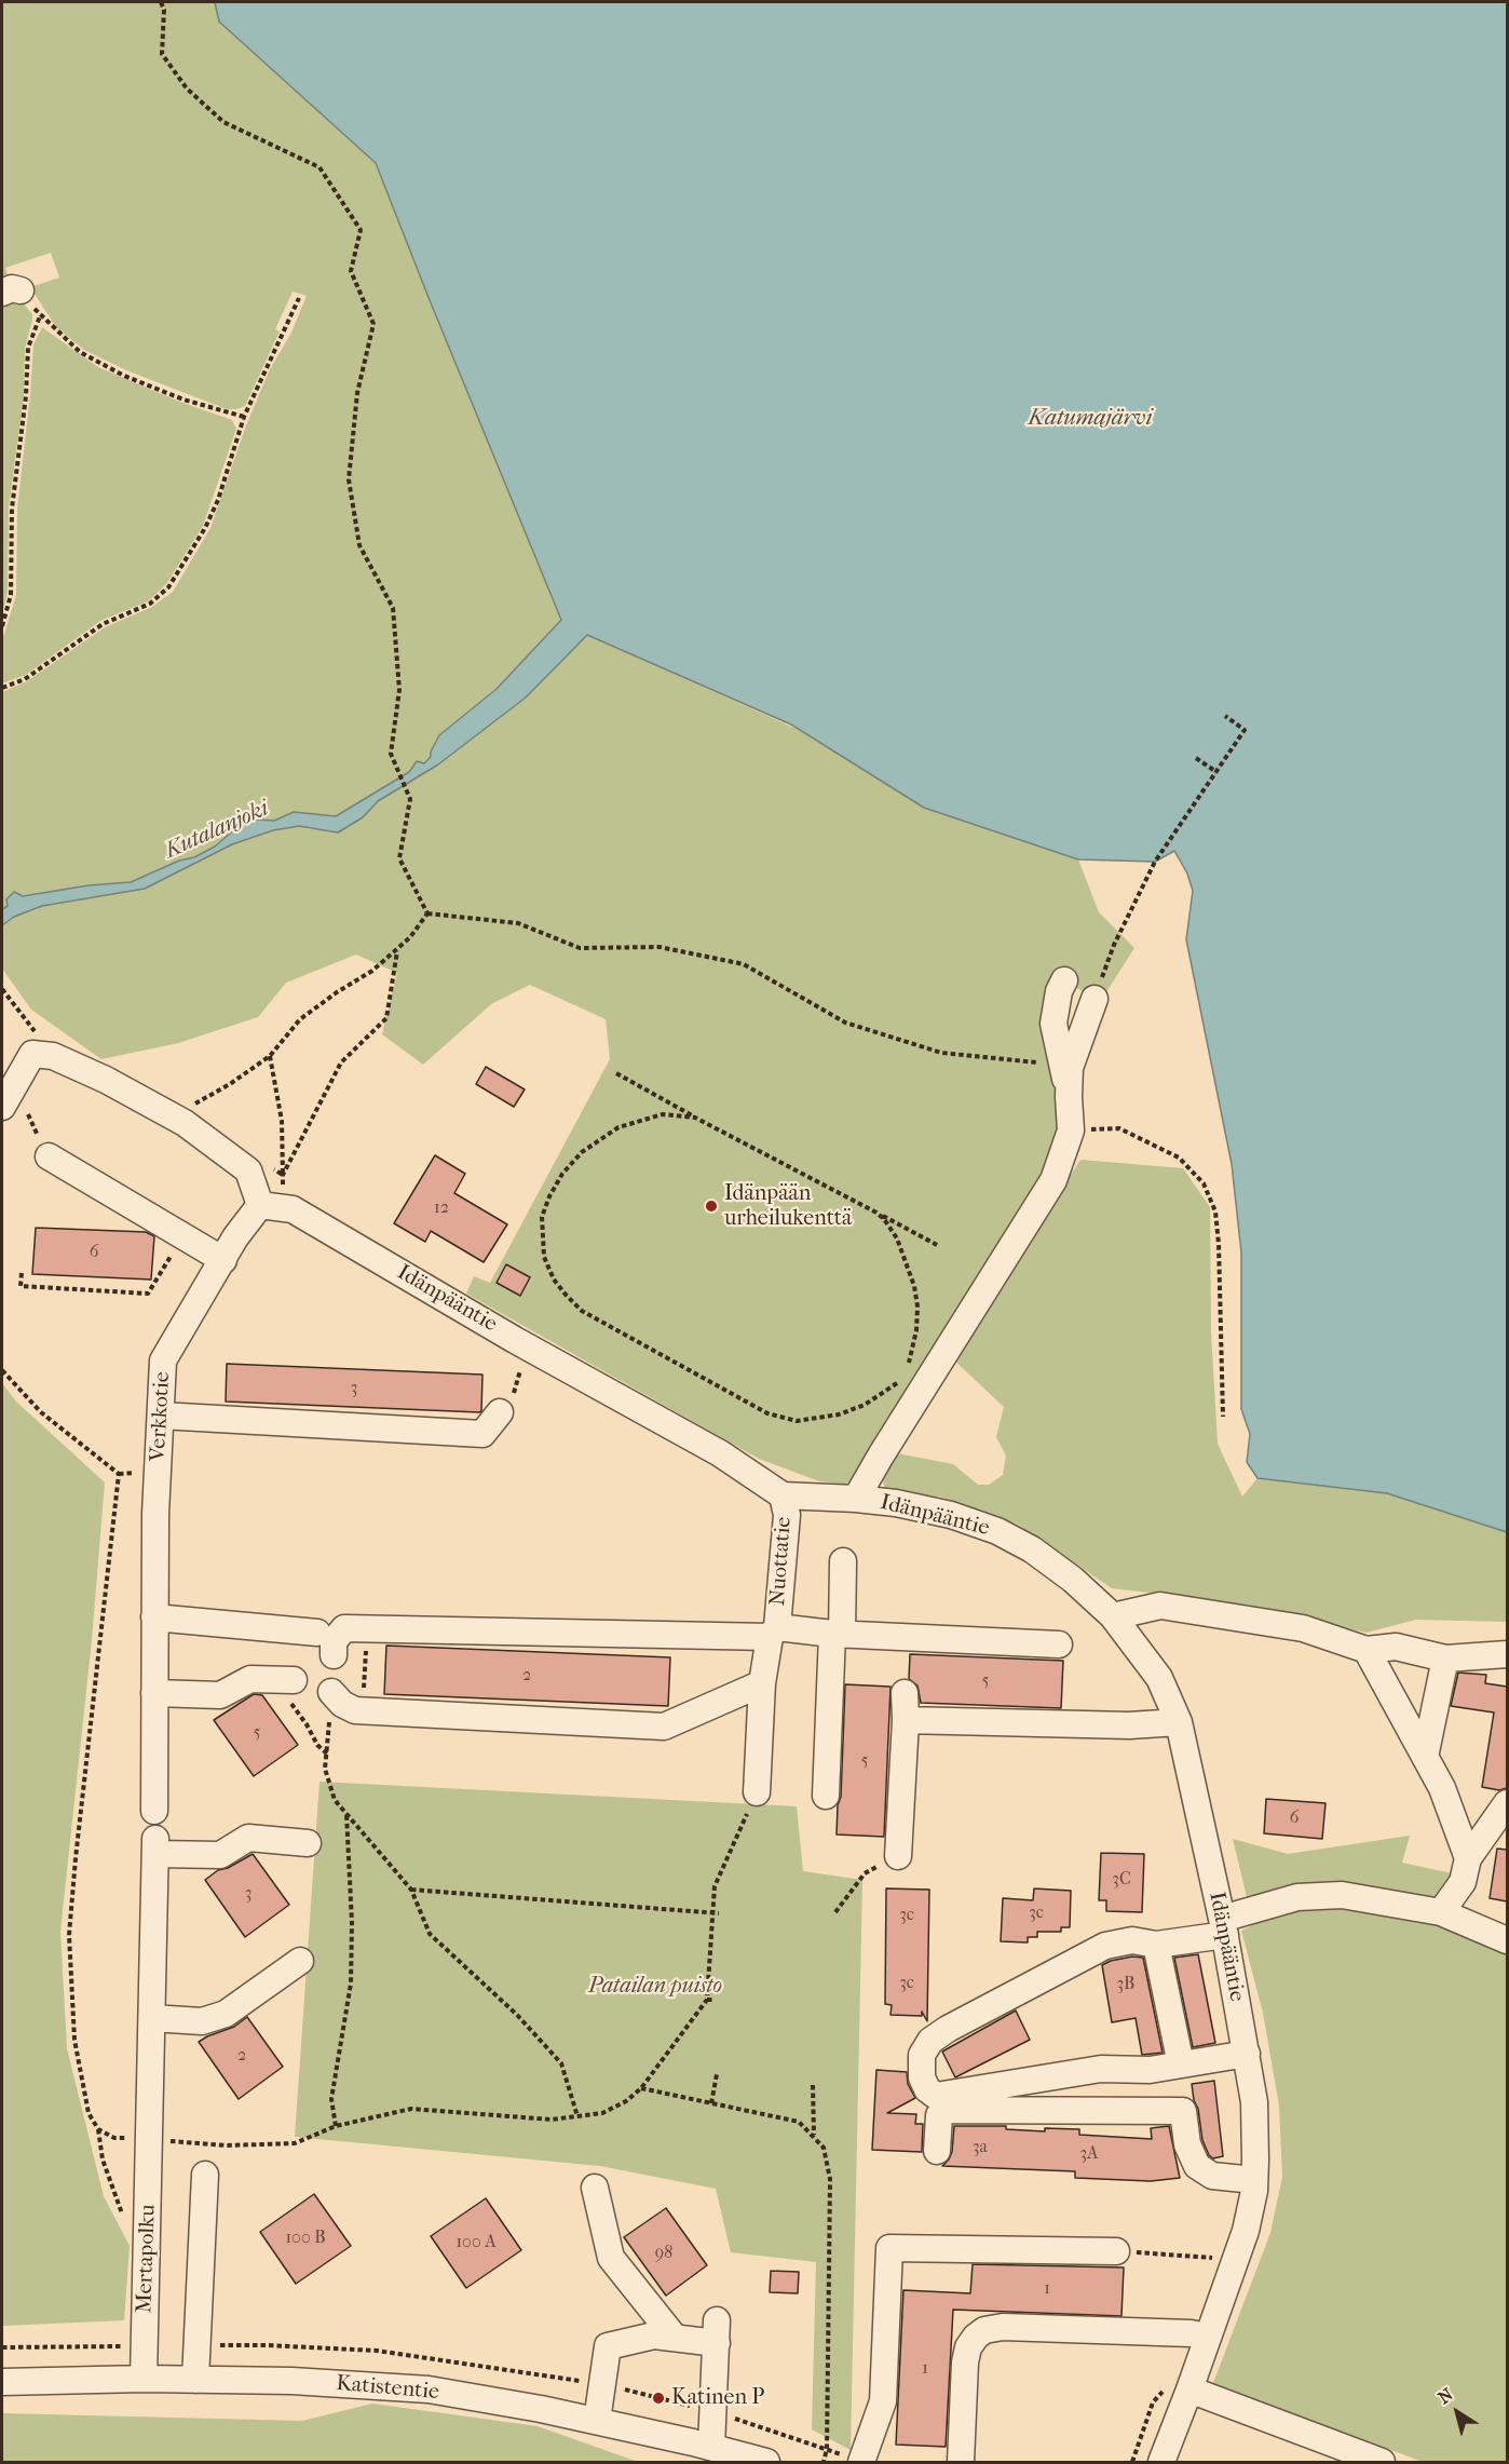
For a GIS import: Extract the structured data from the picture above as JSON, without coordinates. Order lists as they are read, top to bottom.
{
  "streets": {
    "street": [
      "Idänpääntie",
      "Verkkotie",
      "Nuottatie",
      "Mertapolku",
      "Katistentie"
    ]
  },
  "crossings": [
    ["Idänpääntie", "Verkkotie"],
    ["Idänpääntie", "Nuottatie"],
    ["Mertapolku", "Katistentie"]
  ],
  "water": ["Katumajärvi", "Kutalanjoki"],
  "parks": ["Patailan puisto"],
  "places": ["Idänpään urheilukenttä", "Katinen P"],
  "house_numbers": [
    "12",
    "6",
    "3",
    "2",
    "5",
    "5",
    "5",
    "6",
    "3C",
    "3",
    "3c",
    "3c",
    "3c",
    "3B",
    "2",
    "3a",
    "3A",
    "100 B",
    "100 A",
    "98",
    "1",
    "1"
  ],
  "north": "top left"
}
